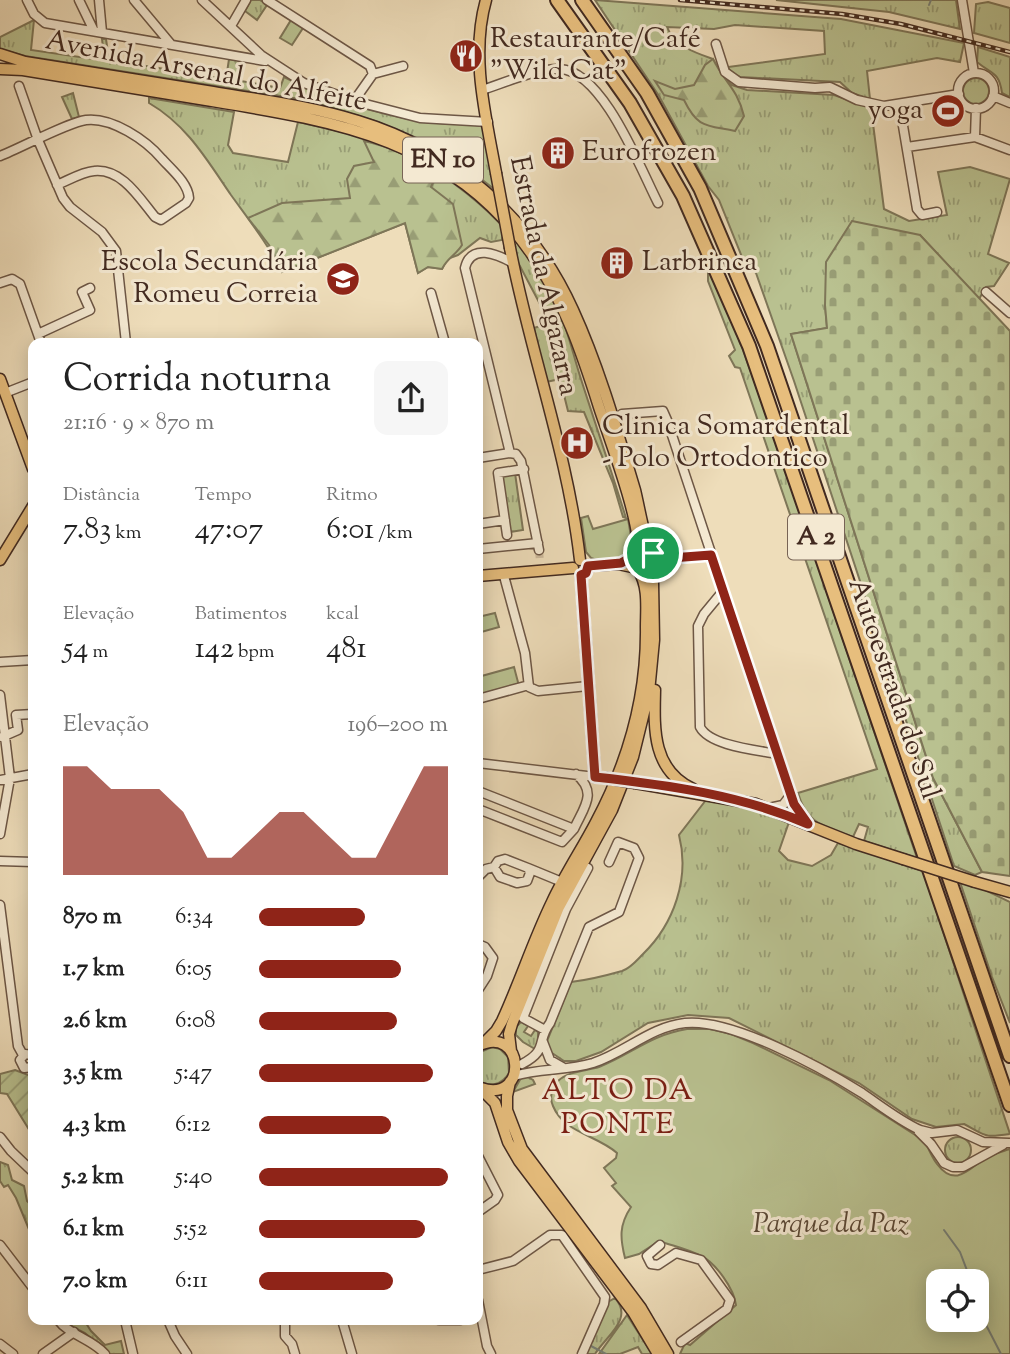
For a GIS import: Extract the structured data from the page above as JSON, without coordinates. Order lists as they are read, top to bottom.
{
  "streets": {
    "highway": ["A 2", "Autoestrada do Sul"],
    "main road": ["Avenida Arsenal do Alfeite", "EN 10", "Estrada da Algazarra"]
  },
  "districts": ["ALTO DA PONTE"],
  "parks": ["Parque da Paz"],
  "places": {
    "restaurant": ["Restaurante/Café \"Wild Cat\""],
    "sports": ["yoga"],
    "building": ["Eurofrozen", "Larbrinca"],
    "school or university": ["Escola Secundária Romeu Correia"],
    "hospital": ["Clinica Somardental - Polo Ortodontico"]
  },
  "page": {
    "heading": ["Corrida noturna", "21:16 · 9 × 870 m"],
    "stats": [
      ["Distância", "7.83 km"],
      ["Tempo", "47:07"],
      ["Ritmo", "6:01 /km"],
      ["Elevação", "54 m"],
      ["Batimentos", "142 bpm"],
      ["kcal", "481"]
    ],
    "chart": ["Elevação", "196–200 m"],
    "list": [
      {
        "name": "870 m",
        "note": "6:34"
      },
      {
        "name": "1.7 km",
        "note": "6:05"
      },
      {
        "name": "2.6 km",
        "note": "6:08"
      },
      {
        "name": "3.5 km",
        "note": "5:47"
      },
      {
        "name": "4.3 km",
        "note": "6:12"
      },
      {
        "name": "5.2 km",
        "note": "5:40"
      },
      {
        "name": "6.1 km",
        "note": "5:52"
      },
      {
        "name": "7.0 km",
        "note": "6:11"
      }
    ]
  }
}
